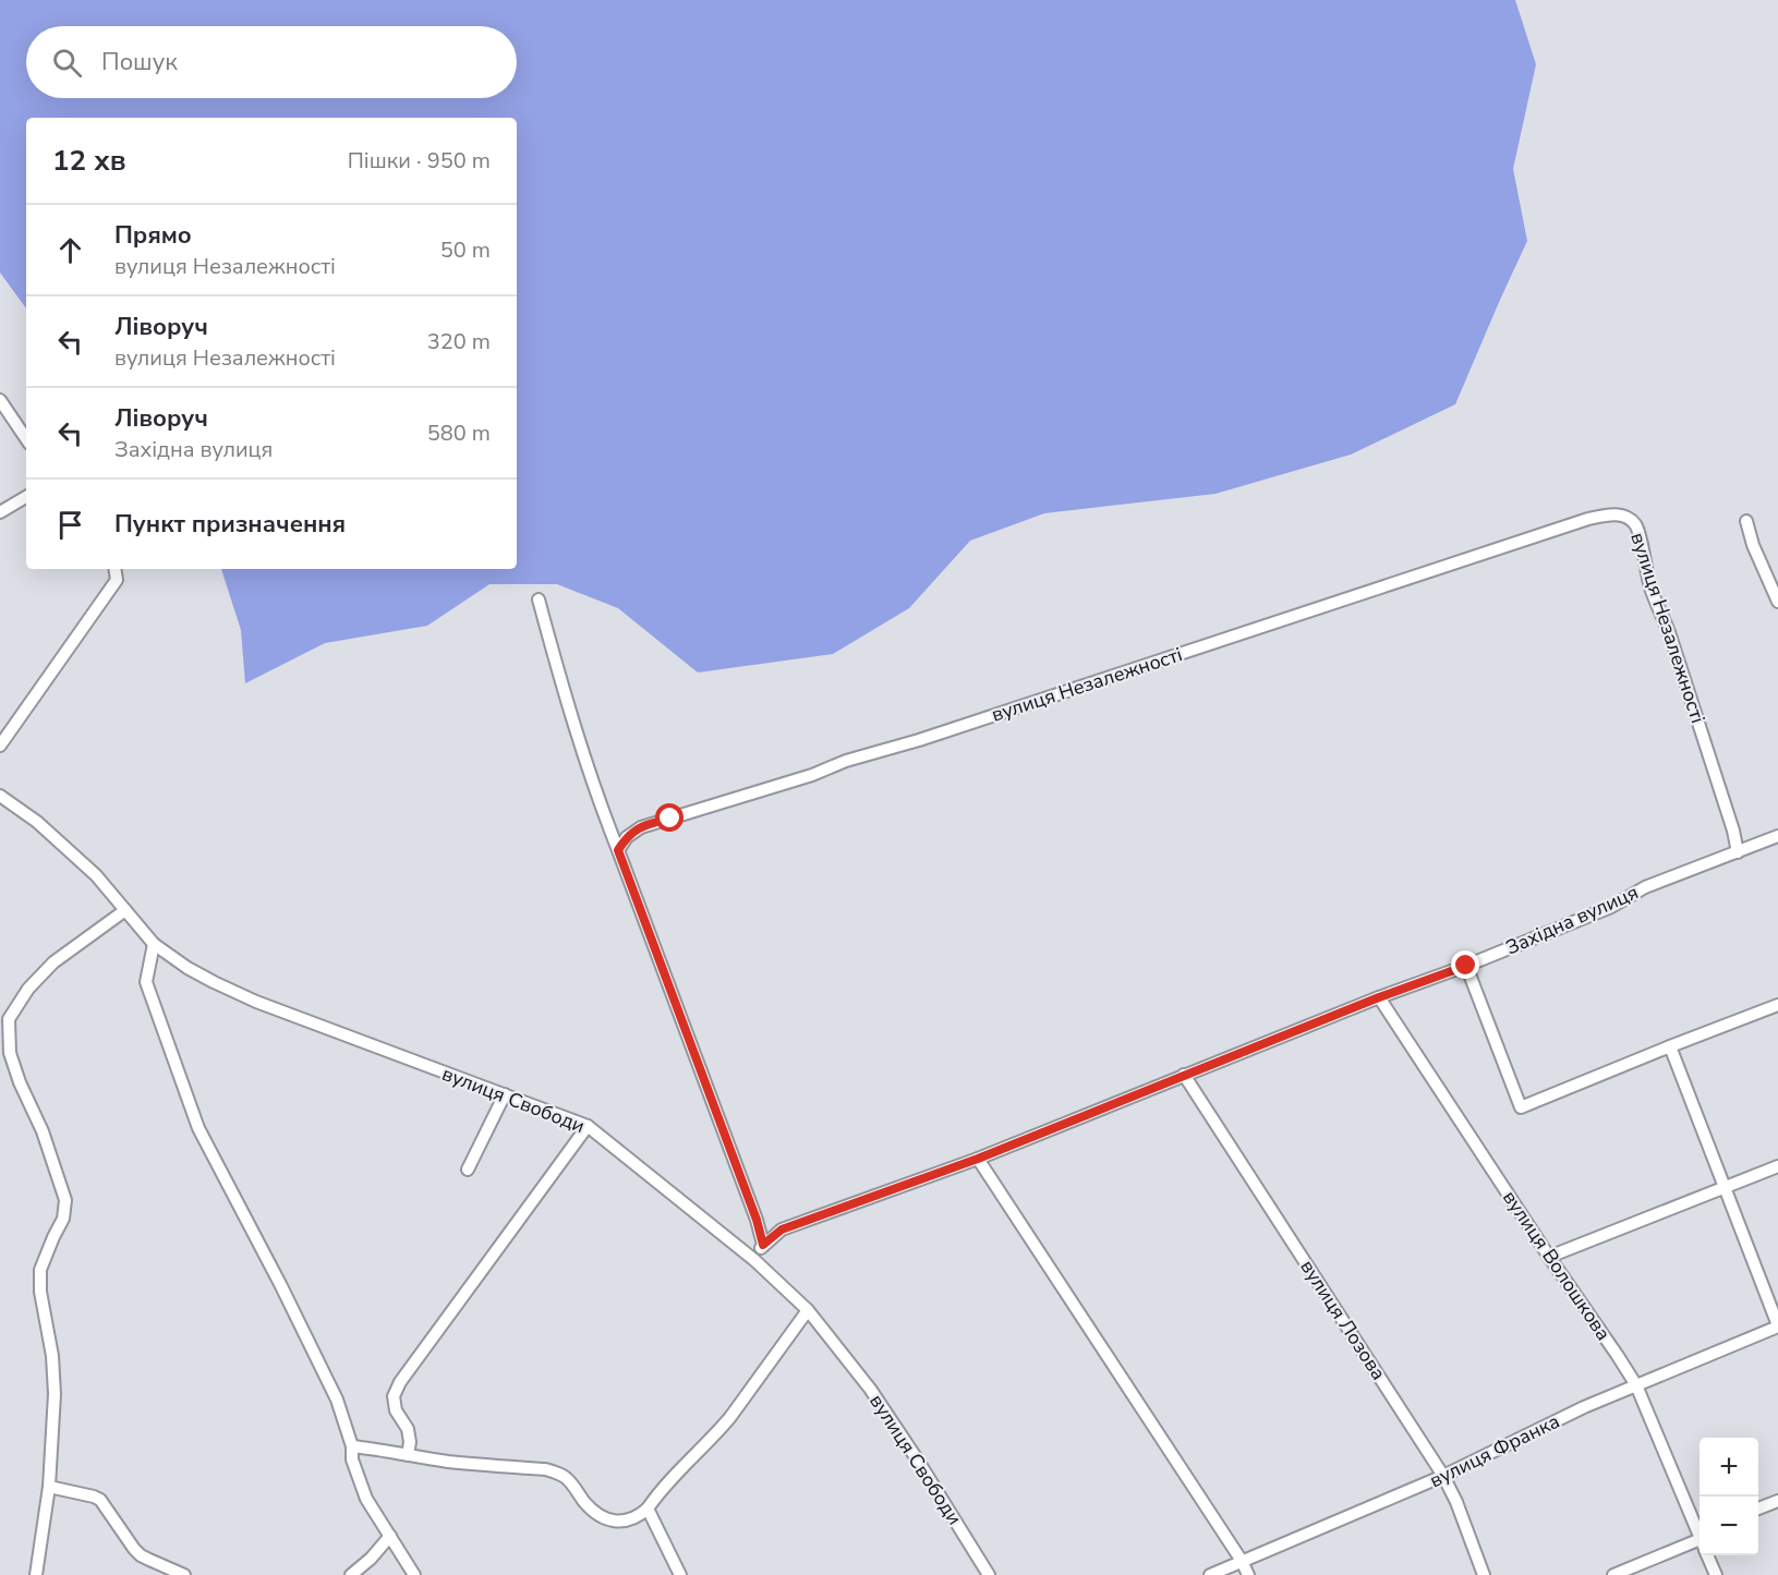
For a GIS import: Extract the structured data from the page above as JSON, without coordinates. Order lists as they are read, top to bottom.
{
  "streets": {
    "street": [
      "вулиця Незалежності",
      "Західна вулиця",
      "вулиця Свободи",
      "вулиця Волошкова",
      "вулиця Лозова",
      "вулиця Франка"
    ]
  },
  "crossings": [
    ["вулиця Незалежності", "Західна вулиця"],
    ["Західна вулиця", "вулиця Свободи"],
    ["Західна вулиця", "вулиця Волошкова"],
    ["Західна вулиця", "вулиця Лозова"],
    ["вулиця Волошкова", "вулиця Франка"],
    ["вулиця Лозова", "вулиця Франка"]
  ],
  "page": {
    "search": "Пошук",
    "heading": ["12 хв", "Пішки · 950 m"],
    "list": [
      ["Прямо", "вулиця Незалежності", "50 m"],
      ["Ліворуч", "вулиця Незалежності", "320 m"],
      ["Ліворуч", "Західна вулиця", "580 m"],
      "Пункт призначення"
    ],
    "map_buttons": ["+", "−"]
  }
}
